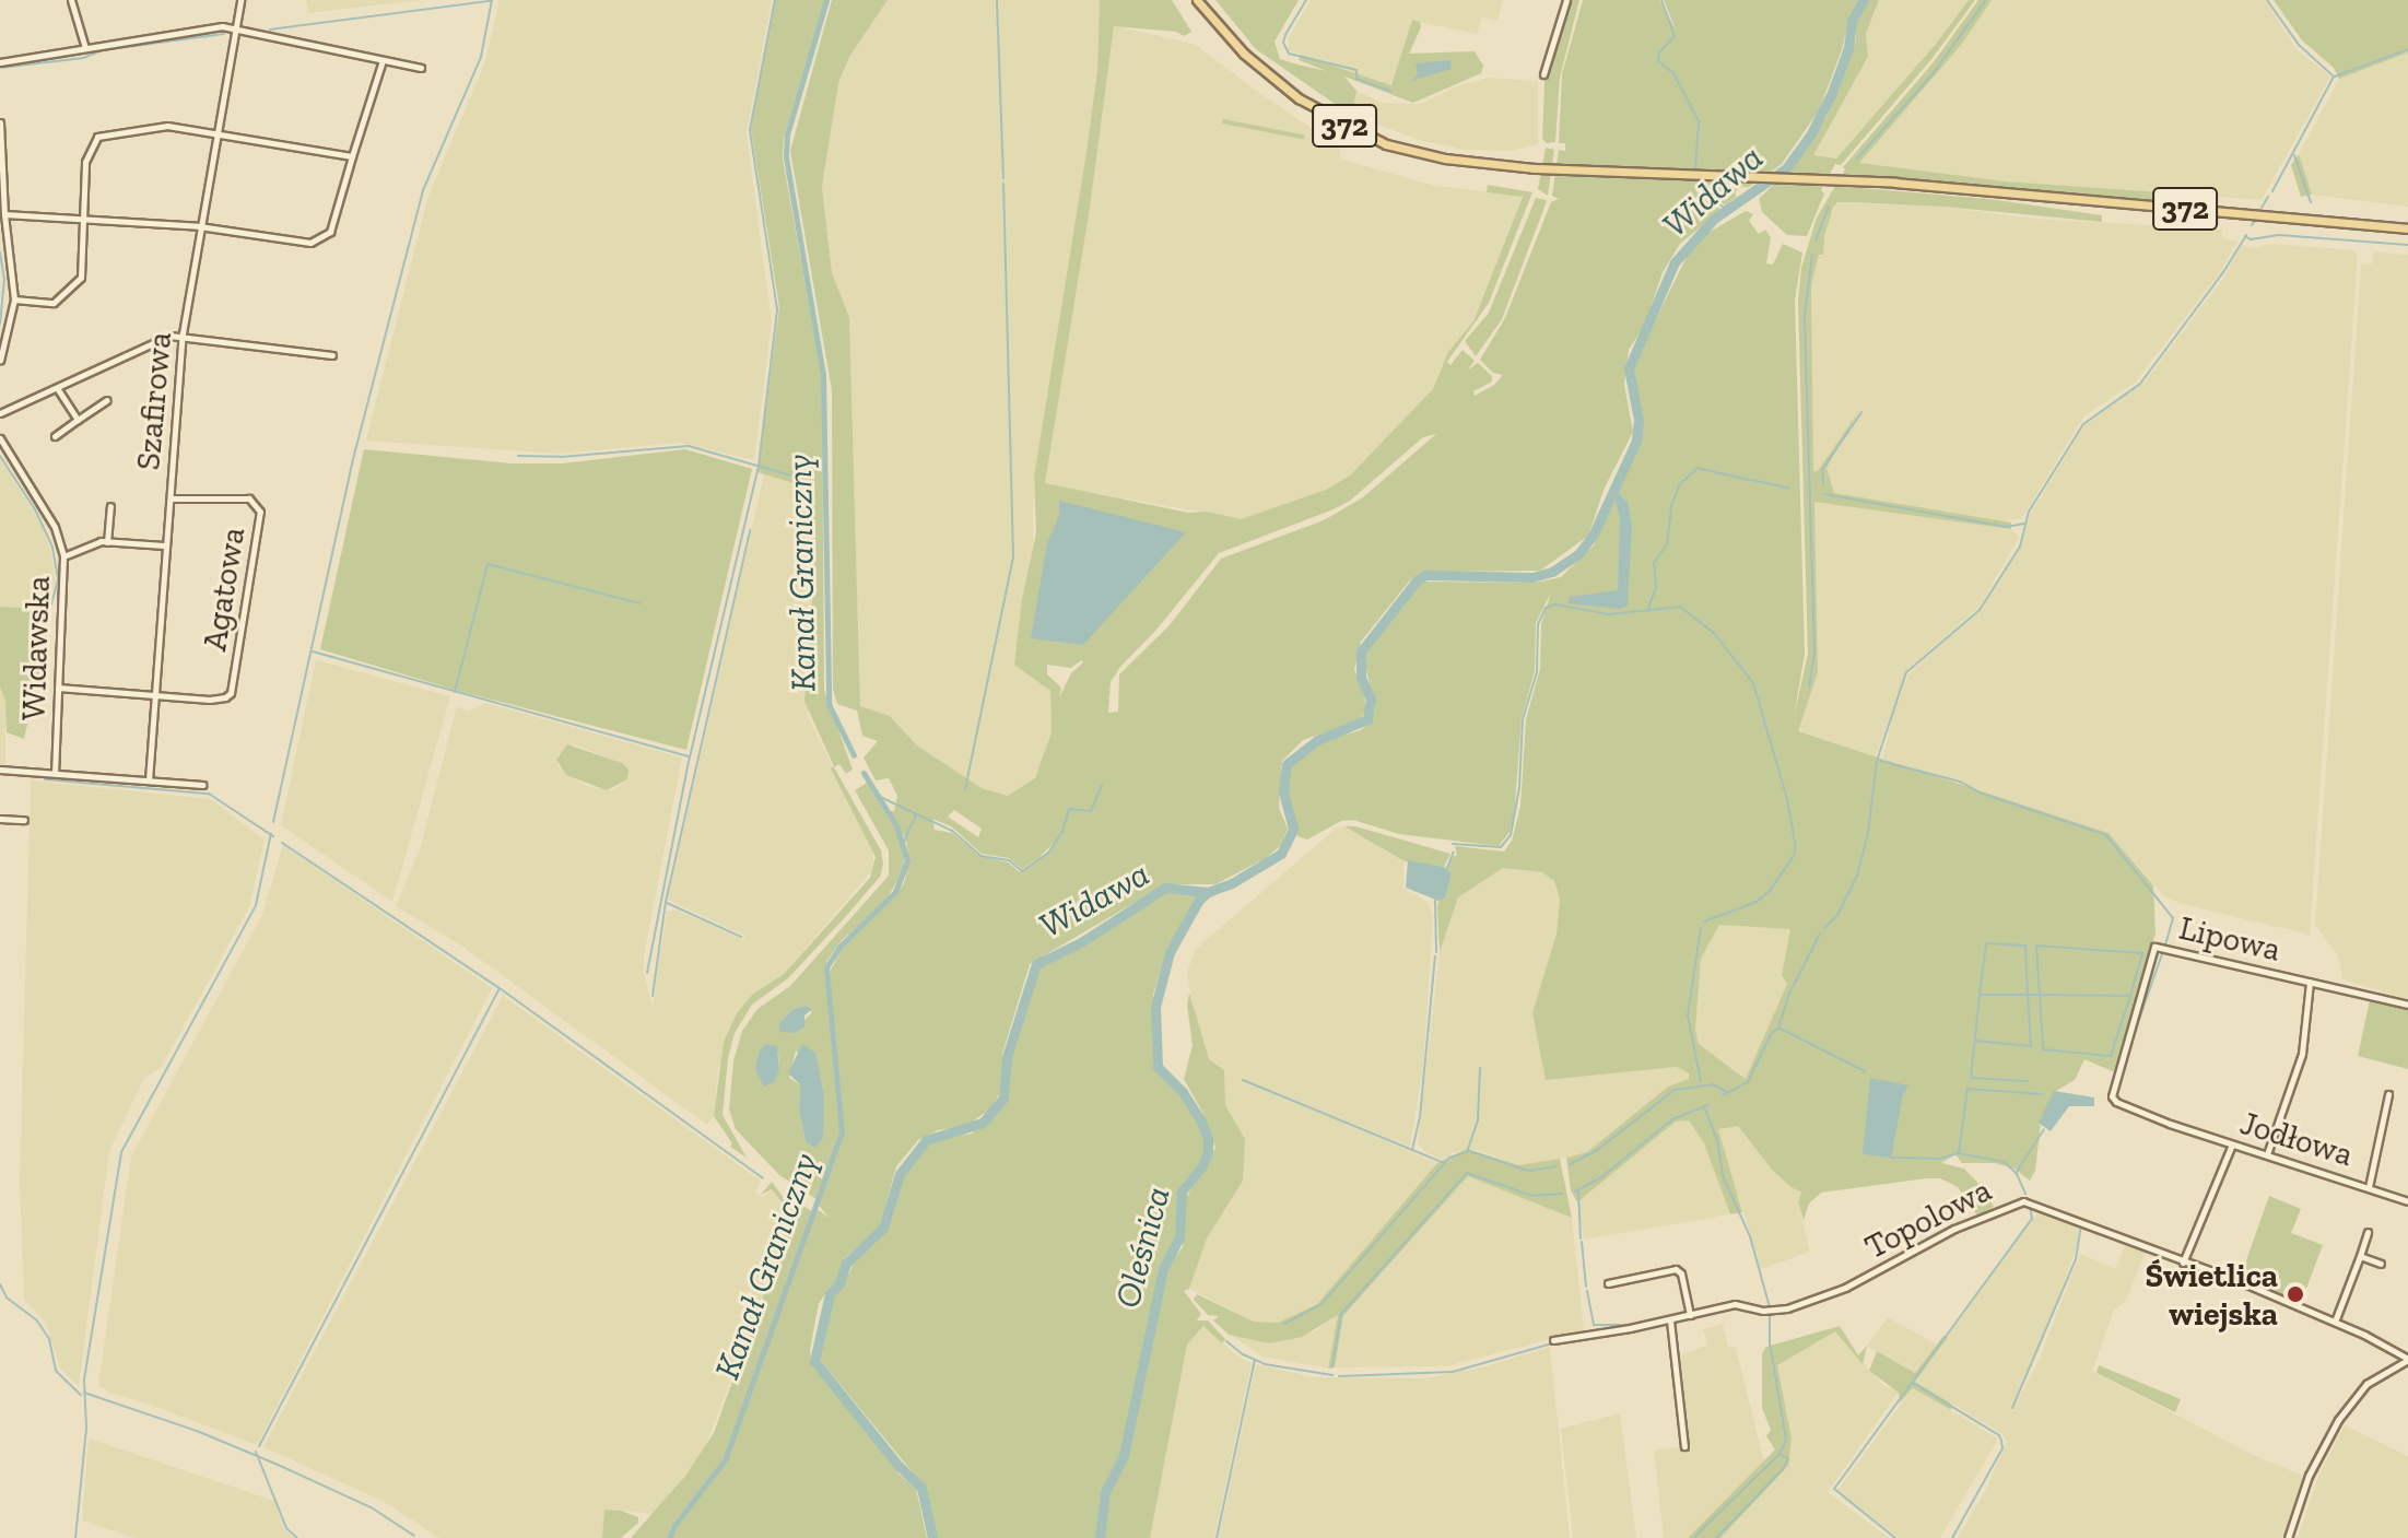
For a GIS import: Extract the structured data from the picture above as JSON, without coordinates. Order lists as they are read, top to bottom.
{
  "streets": {
    "main road": ["372"],
    "street": [
      "Szafirowa",
      "Agatowa",
      "Widawska",
      "Lipowa",
      "Jodłowa",
      "Topolowa"
    ]
  },
  "crossings": [
    ["Szafirowa", "Agatowa"],
    ["Lipowa", "Jodłowa"]
  ],
  "water": ["Widawa", "Kanał Graniczny", "Oleśnica"],
  "places": ["Świetlica wiejska"]
}
